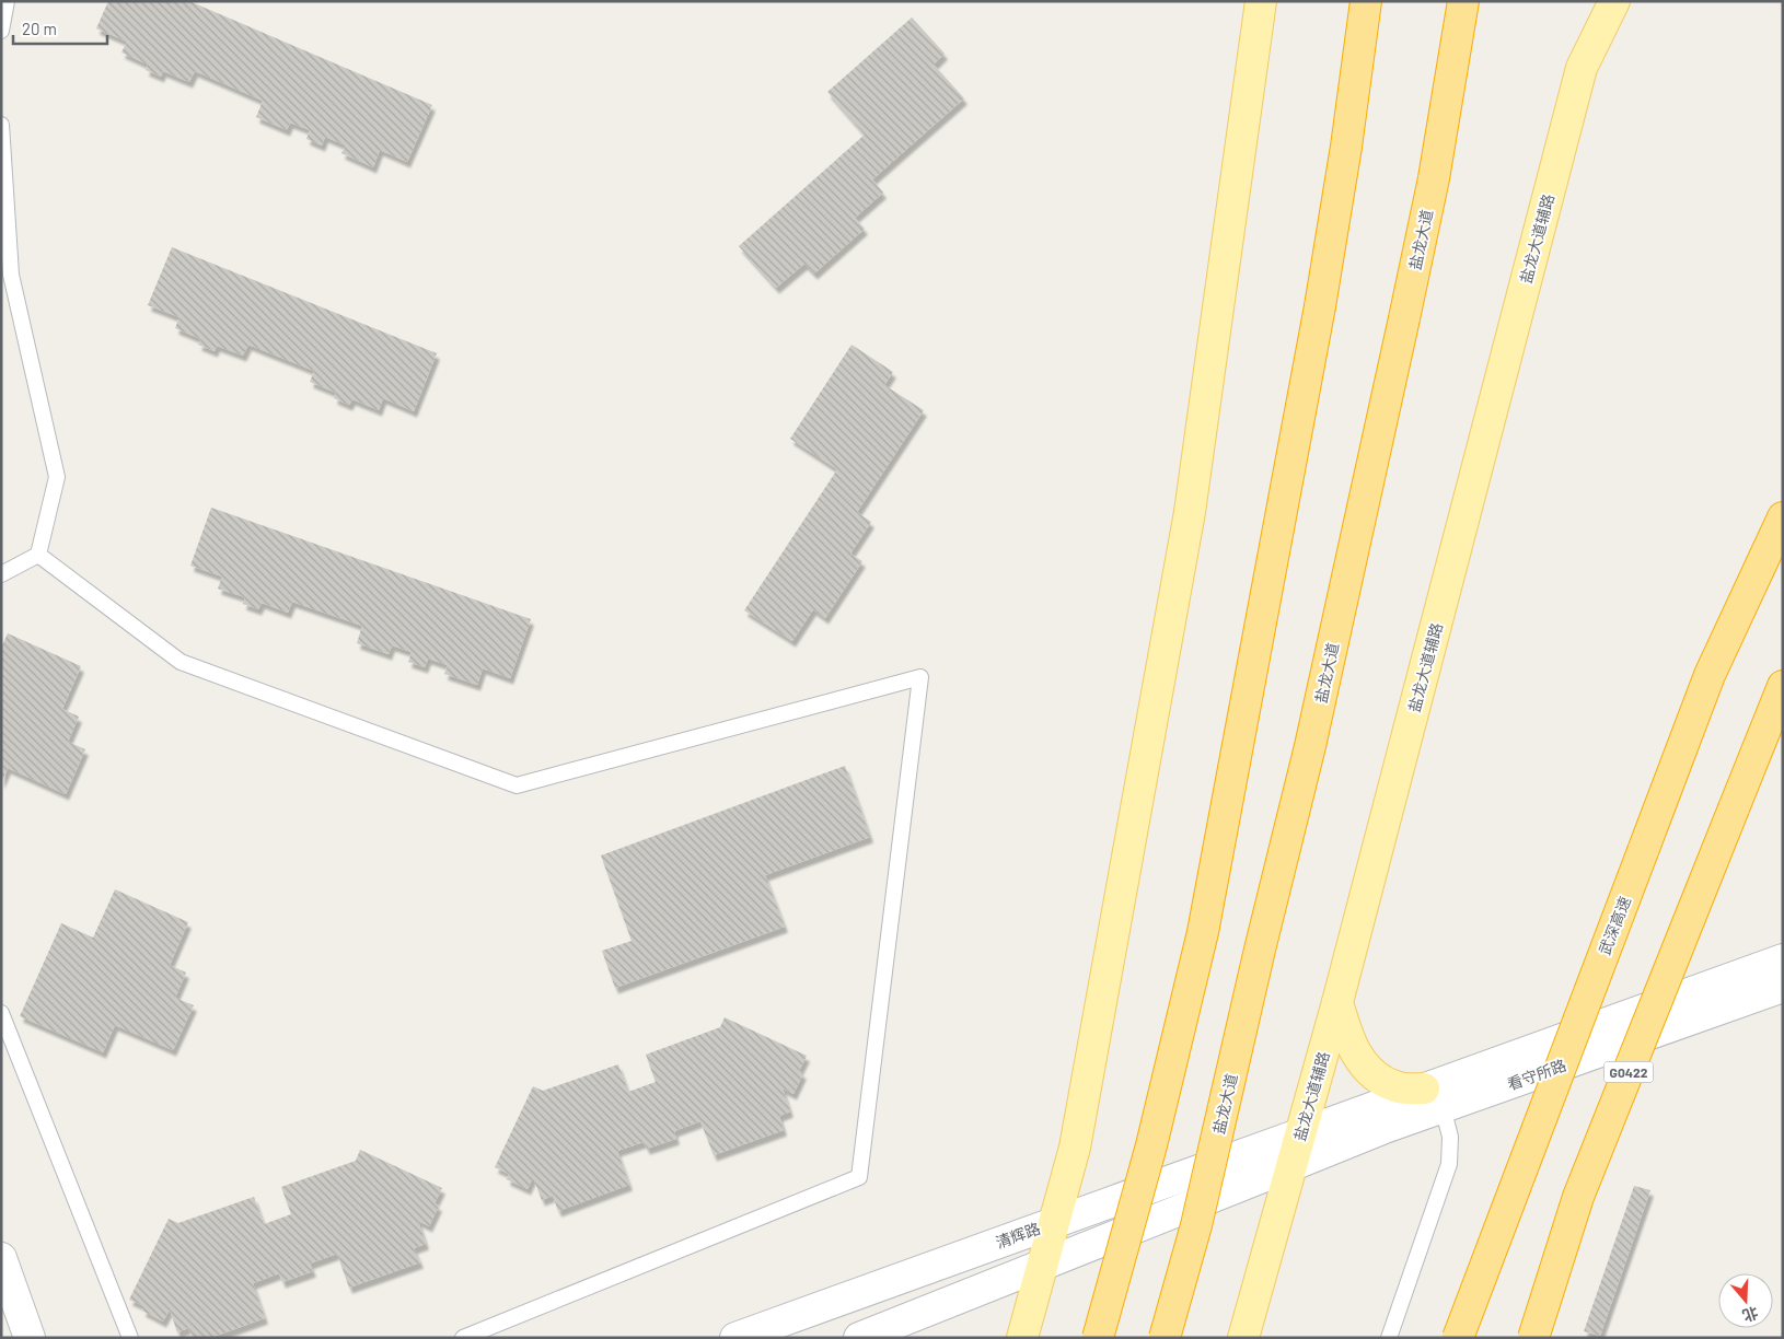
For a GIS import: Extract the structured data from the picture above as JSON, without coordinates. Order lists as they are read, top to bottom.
{
  "streets": {
    "highway": ["盐龙大道", "武深高速", "G0422"],
    "main road": ["盐龙大道辅路"],
    "street": ["看守所路", "清辉路"]
  },
  "crossings": [
    ["盐龙大道辅路", "看守所路"],
    ["盐龙大道辅路", "清辉路"],
    ["看守所路", "清辉路"]
  ],
  "scale_bar": "20 m",
  "north": "bottom"
}
